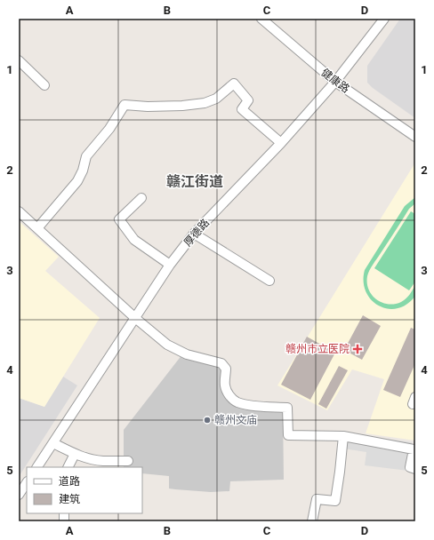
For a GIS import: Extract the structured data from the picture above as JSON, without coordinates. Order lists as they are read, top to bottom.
{
  "streets": {
    "street": ["健康路", "厚德路"]
  },
  "crossings": [
    ["健康路", "厚德路"]
  ],
  "districts": ["赣江街道"],
  "places": {
    "health": ["赣州市立医院"],
    "other": ["赣州文庙"]
  },
  "legend": ["道路", "建筑"],
  "grid": {
    "columns": [
      "A",
      "B",
      "C",
      "D"
    ],
    "rows": [
      "1",
      "2",
      "3",
      "4",
      "5"
    ]
  }
}
